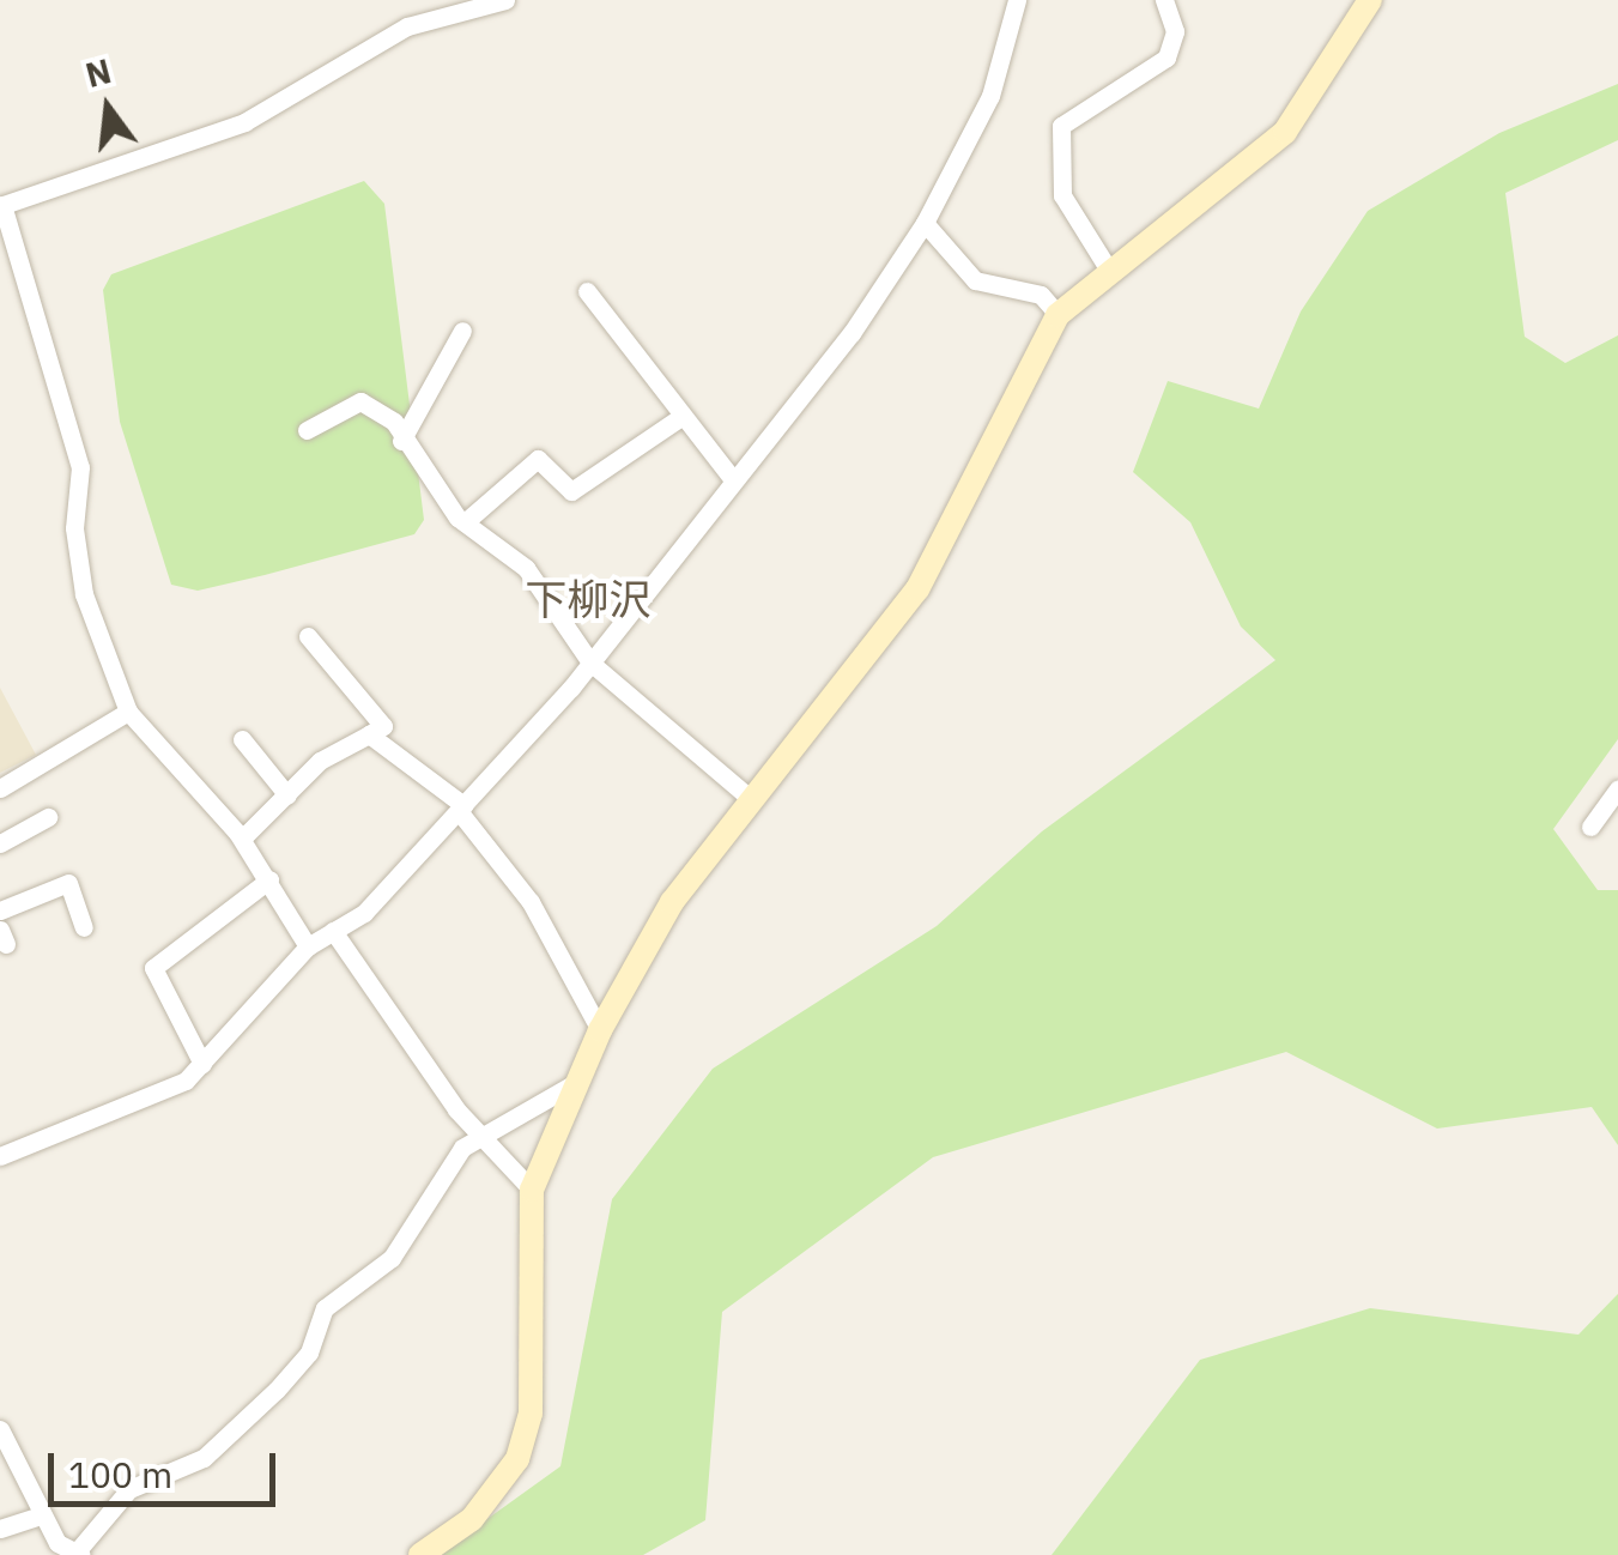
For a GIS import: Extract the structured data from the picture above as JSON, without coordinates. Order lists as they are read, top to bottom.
{
  "districts": ["下柳沢"],
  "scale_bar": "100 m",
  "north": "top"
}
